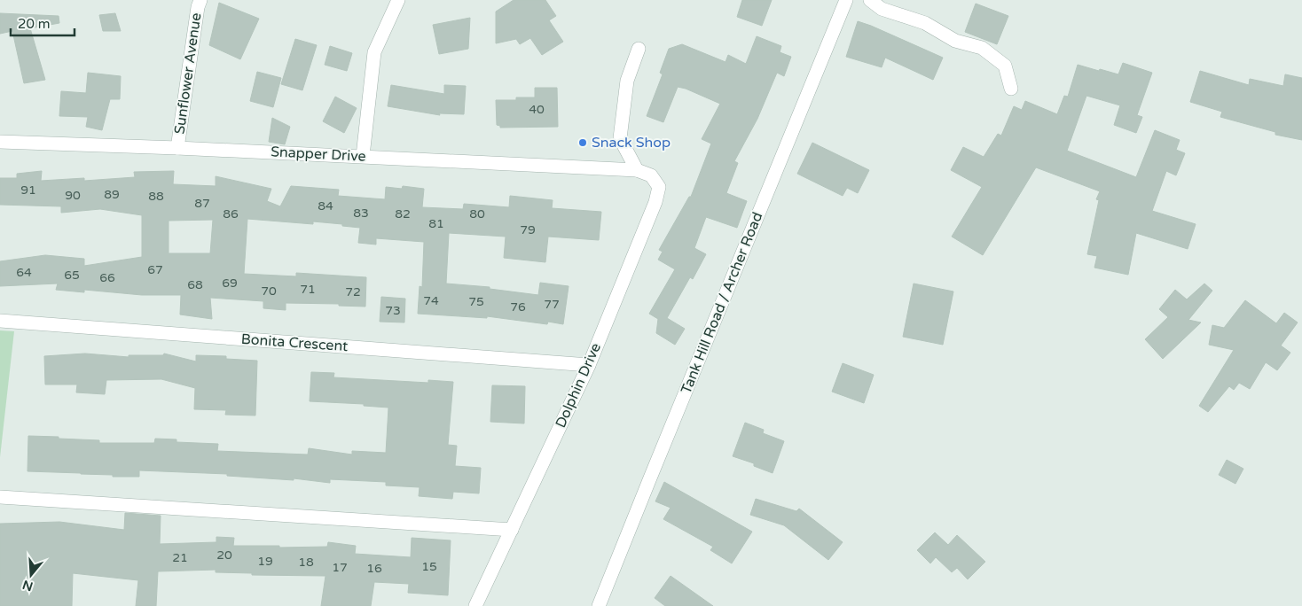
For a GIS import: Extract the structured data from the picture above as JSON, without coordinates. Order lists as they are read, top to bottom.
{
  "streets": {
    "street": [
      "Sunflower Avenue",
      "Snapper Drive",
      "Tank Hill Road / Archer Road",
      "Bonita Crescent",
      "Dolphin Drive"
    ]
  },
  "crossings": [
    ["Sunflower Avenue", "Snapper Drive"],
    ["Snapper Drive", "Dolphin Drive"],
    ["Bonita Crescent", "Dolphin Drive"]
  ],
  "places": ["Snack Shop"],
  "house_numbers": [
    "40",
    "91",
    "89",
    "90",
    "88",
    "87",
    "84",
    "83",
    "86",
    "82",
    "80",
    "81",
    "79",
    "67",
    "64",
    "65",
    "66",
    "69",
    "68",
    "71",
    "70",
    "72",
    "74",
    "75",
    "77",
    "76",
    "73",
    "20",
    "21",
    "19",
    "18",
    "15",
    "17",
    "16"
  ],
  "scale_bar": "20 m",
  "north": "bottom"
}
